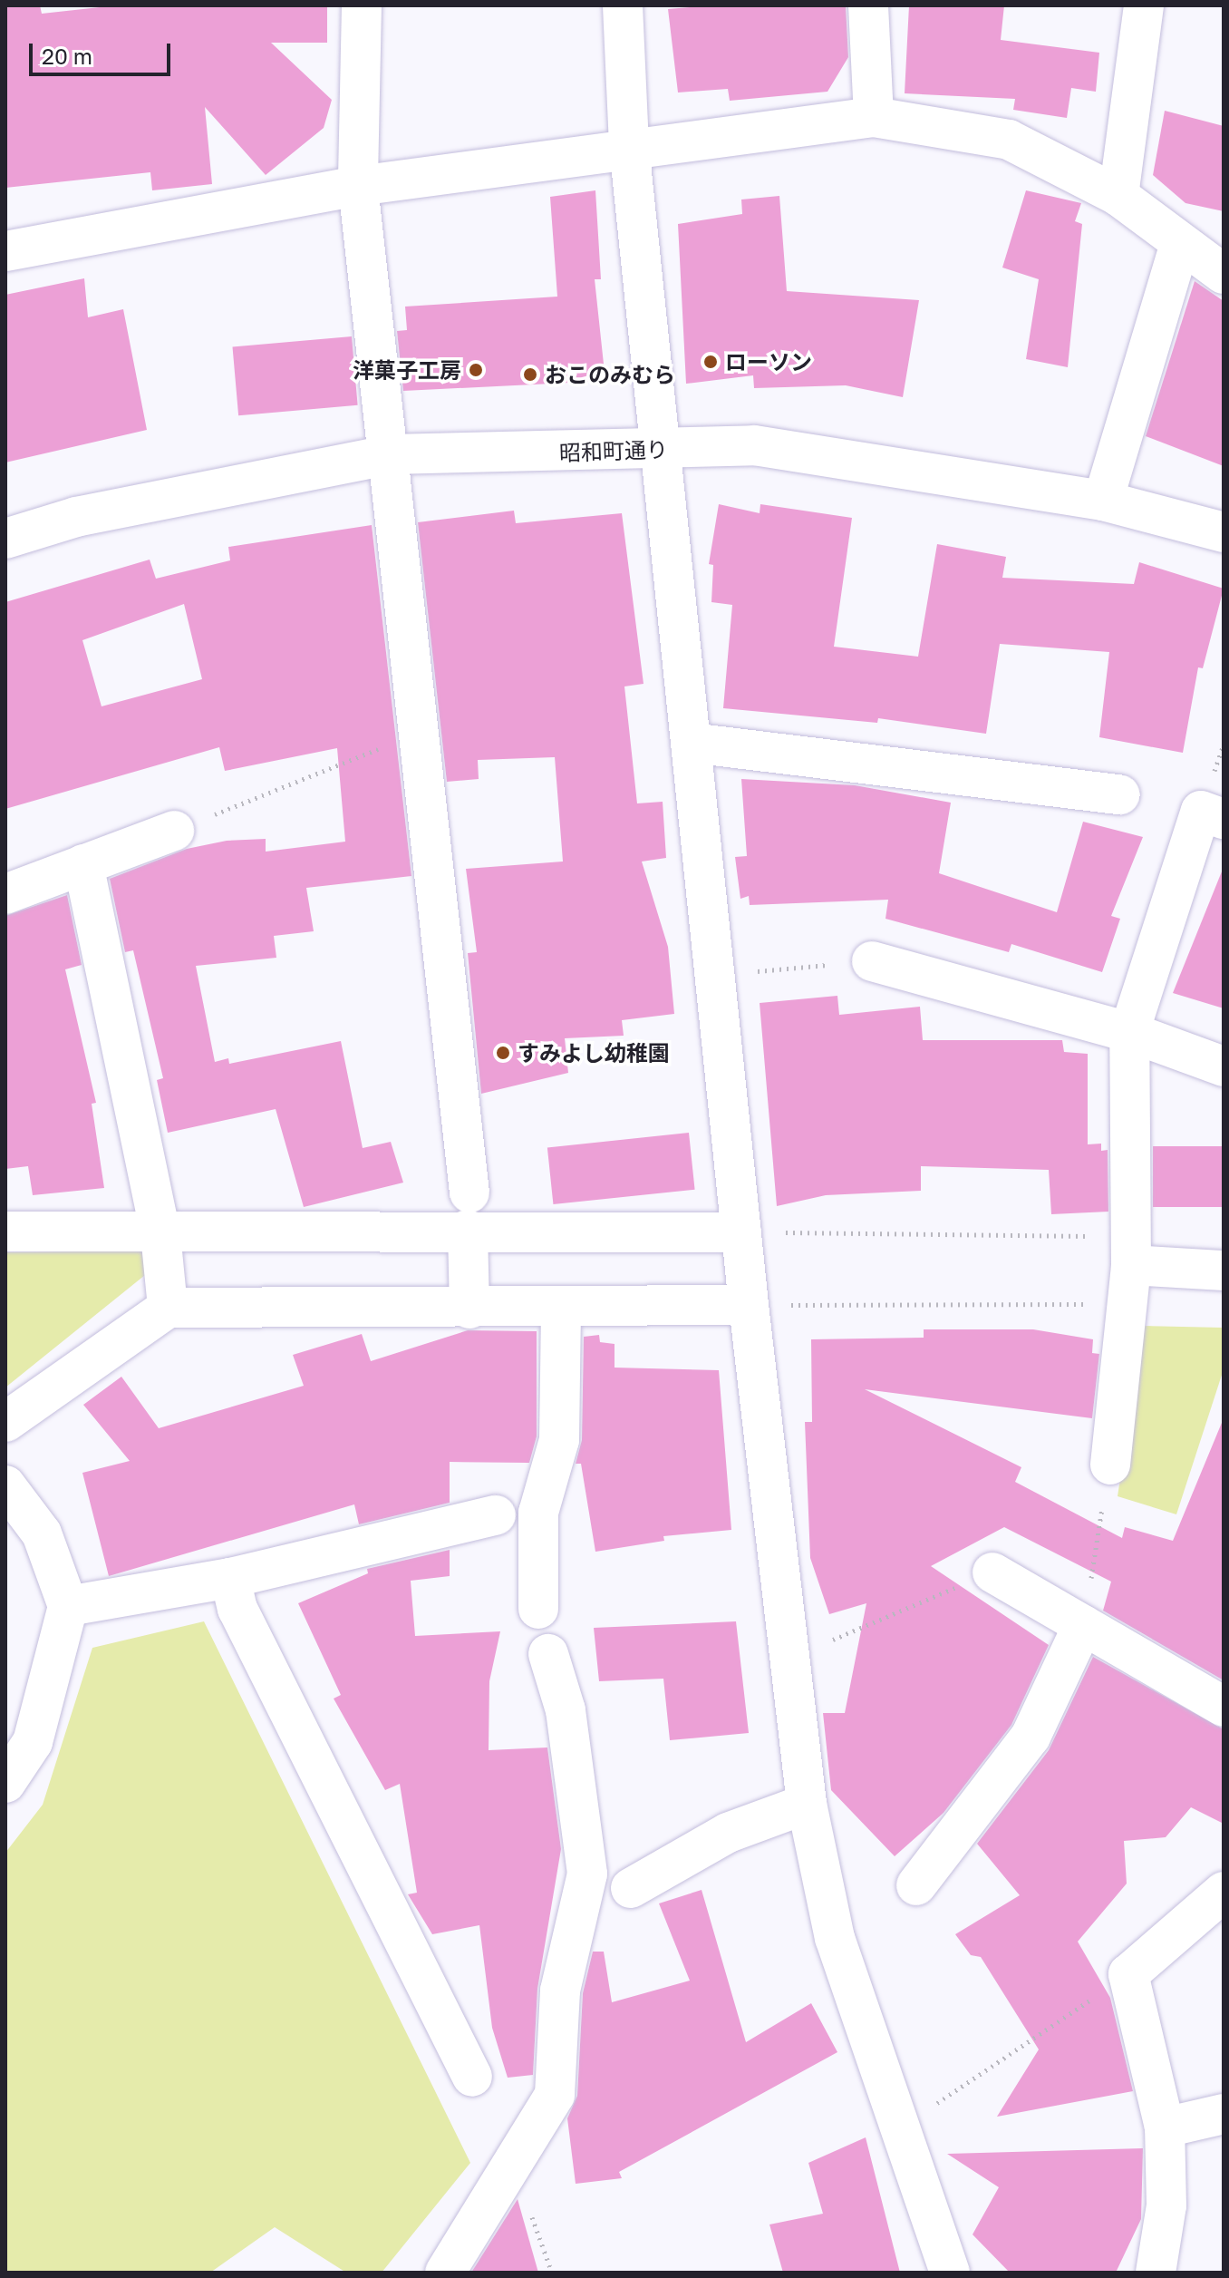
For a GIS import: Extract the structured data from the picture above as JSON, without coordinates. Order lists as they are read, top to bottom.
{
  "streets": {
    "street": ["昭和町通り"]
  },
  "places": [
    "ローソン",
    "洋菓子工房",
    "おこのみむら",
    "すみよし幼稚園"
  ],
  "scale_bar": "20 m"
}
